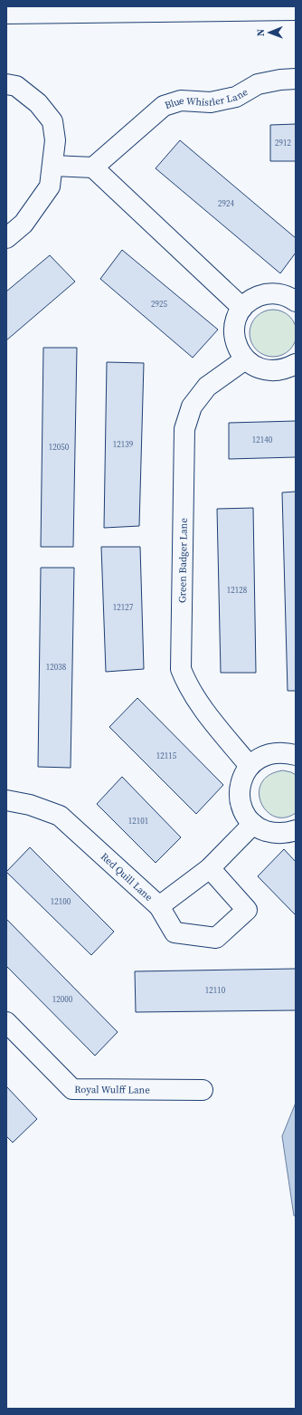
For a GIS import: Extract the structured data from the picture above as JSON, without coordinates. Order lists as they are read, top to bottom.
{
  "streets": {
    "street": [
      "Blue Whistler Lane",
      "Green Badger Lane",
      "Red Quill Lane",
      "Royal Wulff Lane"
    ]
  },
  "house_numbers": [
    "2912",
    "2924",
    "2925",
    "12140",
    "12139",
    "12050",
    "12128",
    "12127",
    "12038",
    "12115",
    "12101",
    "12100",
    "12110",
    "12000"
  ],
  "north": "left"
}
